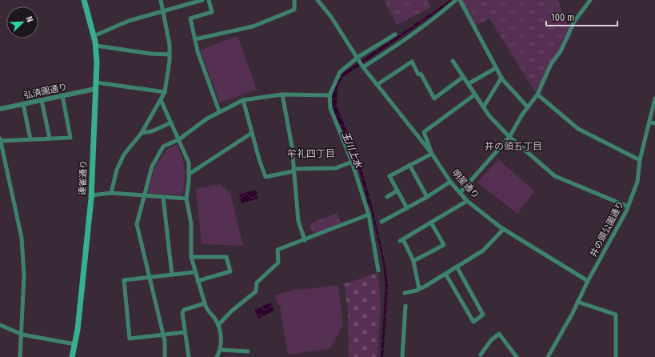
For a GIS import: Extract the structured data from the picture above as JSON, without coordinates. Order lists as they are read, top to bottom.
{
  "streets": {
    "main road": ["連雀通り"],
    "street": ["弘済園通り", "明星通り", "井の頭公園通り"]
  },
  "crossings": [
    ["弘済園通り", "連雀通り"],
    ["明星通り", "井の頭公園通り"]
  ],
  "districts": ["井の頭五丁目", "牟礼四丁目"],
  "water": ["玉川上水"],
  "scale_bar": "100 m",
  "north": "top right"
}
